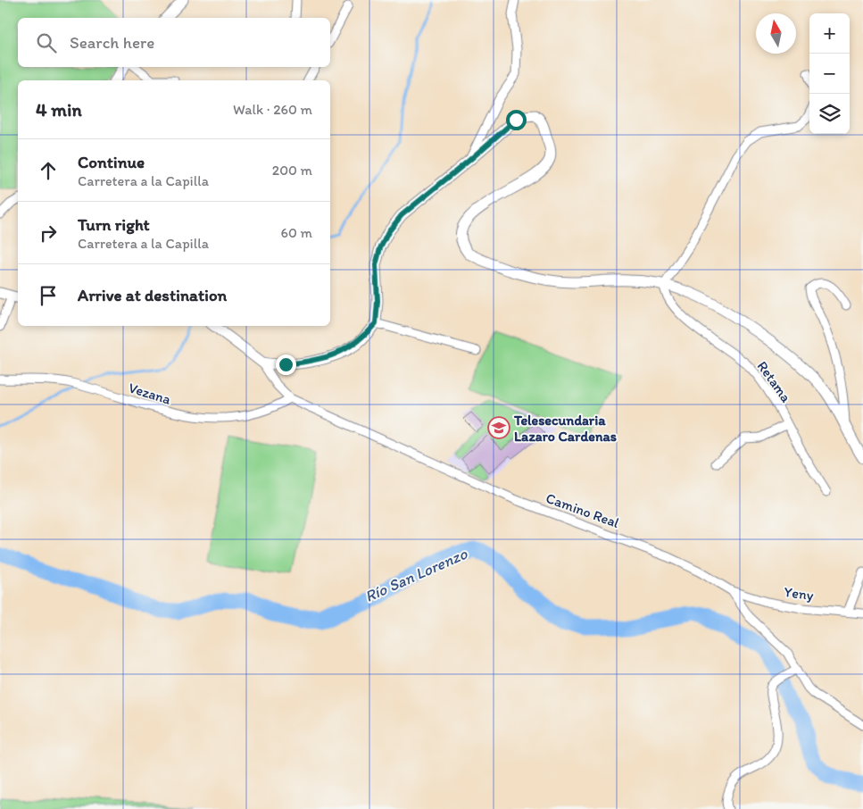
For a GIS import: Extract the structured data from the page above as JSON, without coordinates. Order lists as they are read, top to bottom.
{
  "streets": {
    "street": [
      "Retama",
      "Vezana",
      "Camino Real",
      "Yeny"
    ]
  },
  "crossings": [
    ["Vezana", "Camino Real"],
    ["Camino Real", "Yeny"]
  ],
  "water": ["Río San Lorenzo"],
  "places": {
    "school or university": ["Telesecundaria Lazaro Cardenas"]
  },
  "north": "top",
  "page": {
    "map_buttons": ["+", "−"],
    "search": "Search here",
    "heading": ["4 min", "Walk · 260 m"],
    "list": [
      ["Continue", "Carretera a la Capilla", "200 m"],
      ["Turn right", "Carretera a la Capilla", "60 m"],
      "Arrive at destination"
    ]
  }
}
